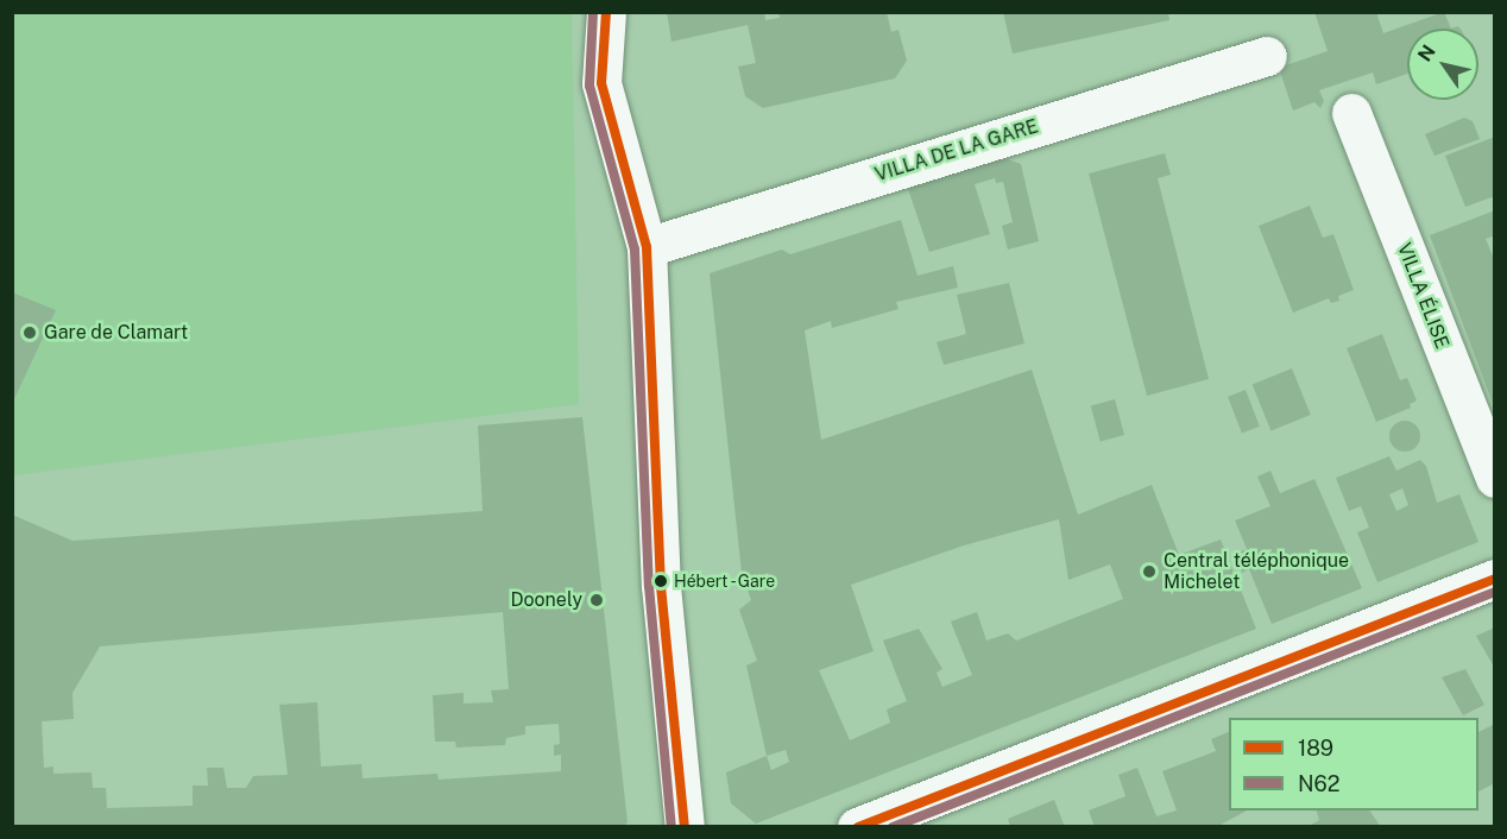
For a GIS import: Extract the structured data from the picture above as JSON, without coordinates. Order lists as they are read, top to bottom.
{
  "streets": {
    "street": ["VILLA DE LA GARE", "VILLA ÉLISE"]
  },
  "places": [
    "Gare de Clamart",
    "Central téléphonique Michelet",
    "Hébert - Gare",
    "Doonely"
  ],
  "lines": ["transit line 189", "transit line N62"],
  "legend": ["189", "N62"],
  "north": "top left"
}
